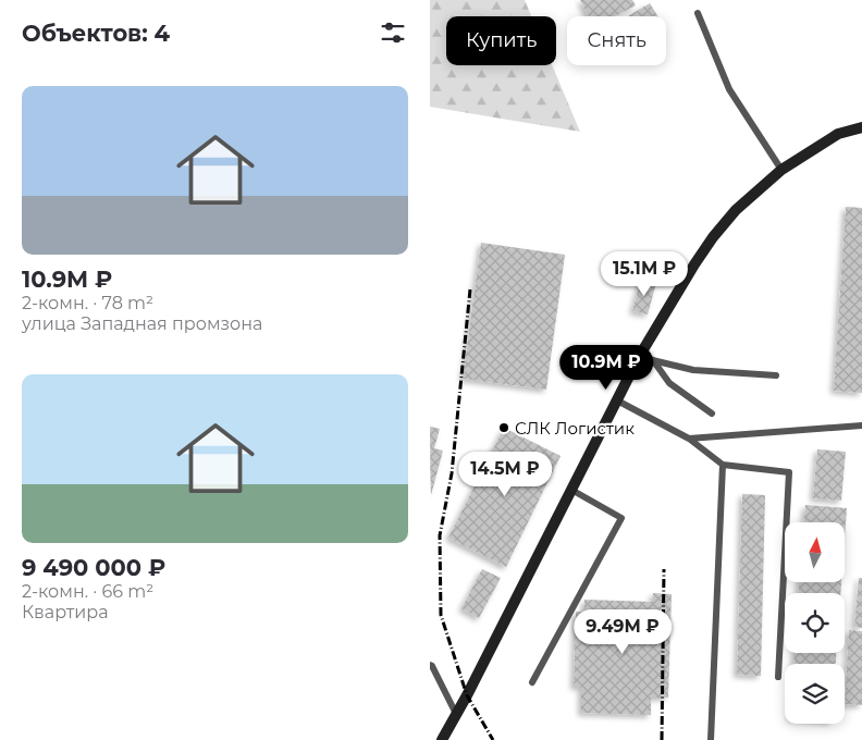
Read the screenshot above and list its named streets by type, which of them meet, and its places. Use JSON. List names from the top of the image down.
{
  "places": ["СЛК Логистик"],
  "north": "top",
  "page": {
    "heading": "Объектов: 4",
    "chip": ["Купить", "Снять"],
    "list": [
      {
        "name": "10.9M ₽",
        "note": "2-комн. · 78 m² · улица Западная промзона"
      },
      {
        "name": "9 490 000 ₽",
        "note": "2-комн. · 66 m² · Квартира"
      }
    ],
    "price": [
      "15.1M ₽",
      "10.9M ₽",
      "14.5M ₽",
      "9.49M ₽"
    ]
  }
}
